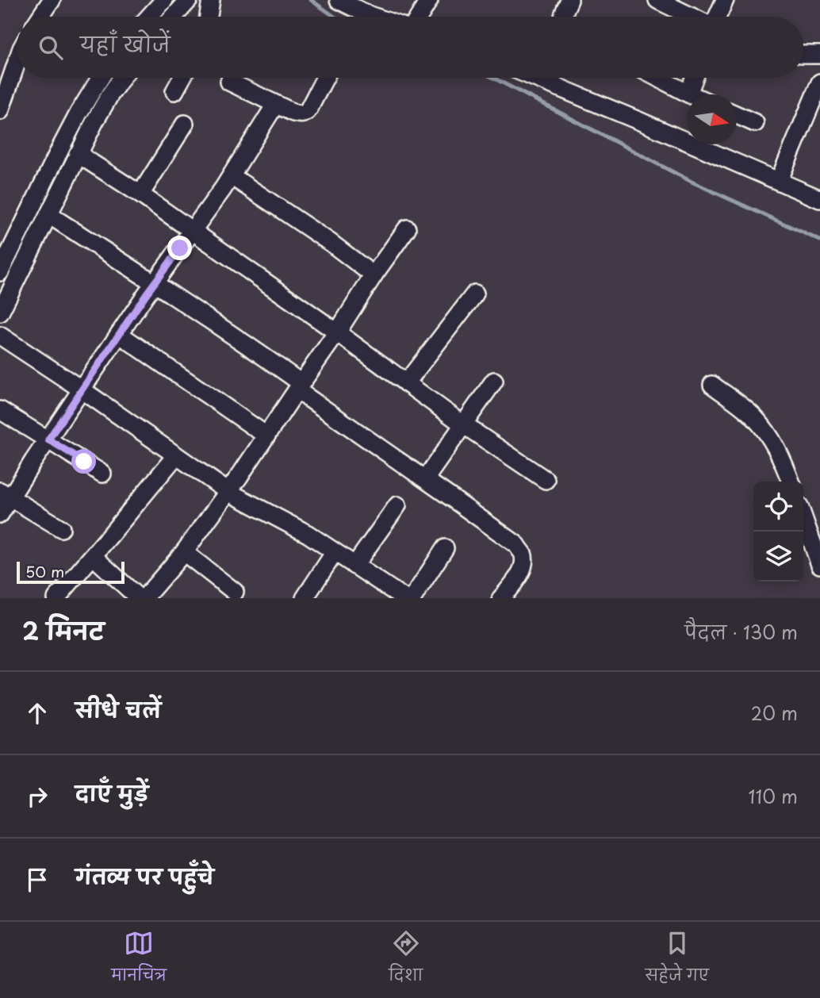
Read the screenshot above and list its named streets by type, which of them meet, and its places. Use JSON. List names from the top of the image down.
{
  "scale_bar": "50 m",
  "north": "right",
  "page": {
    "search": "यहाँ खोजें",
    "scale": "50 m",
    "heading": ["2 मिनट", "पैदल · 130 m"],
    "list": [
      ["सीधे चलें", "20 m"],
      ["दाएँ मुड़ें", "110 m"],
      "गंतव्य पर पहुँचे"
    ],
    "nav": ["मानचित्र", "दिशा", "सहेजे गए"]
  }
}
